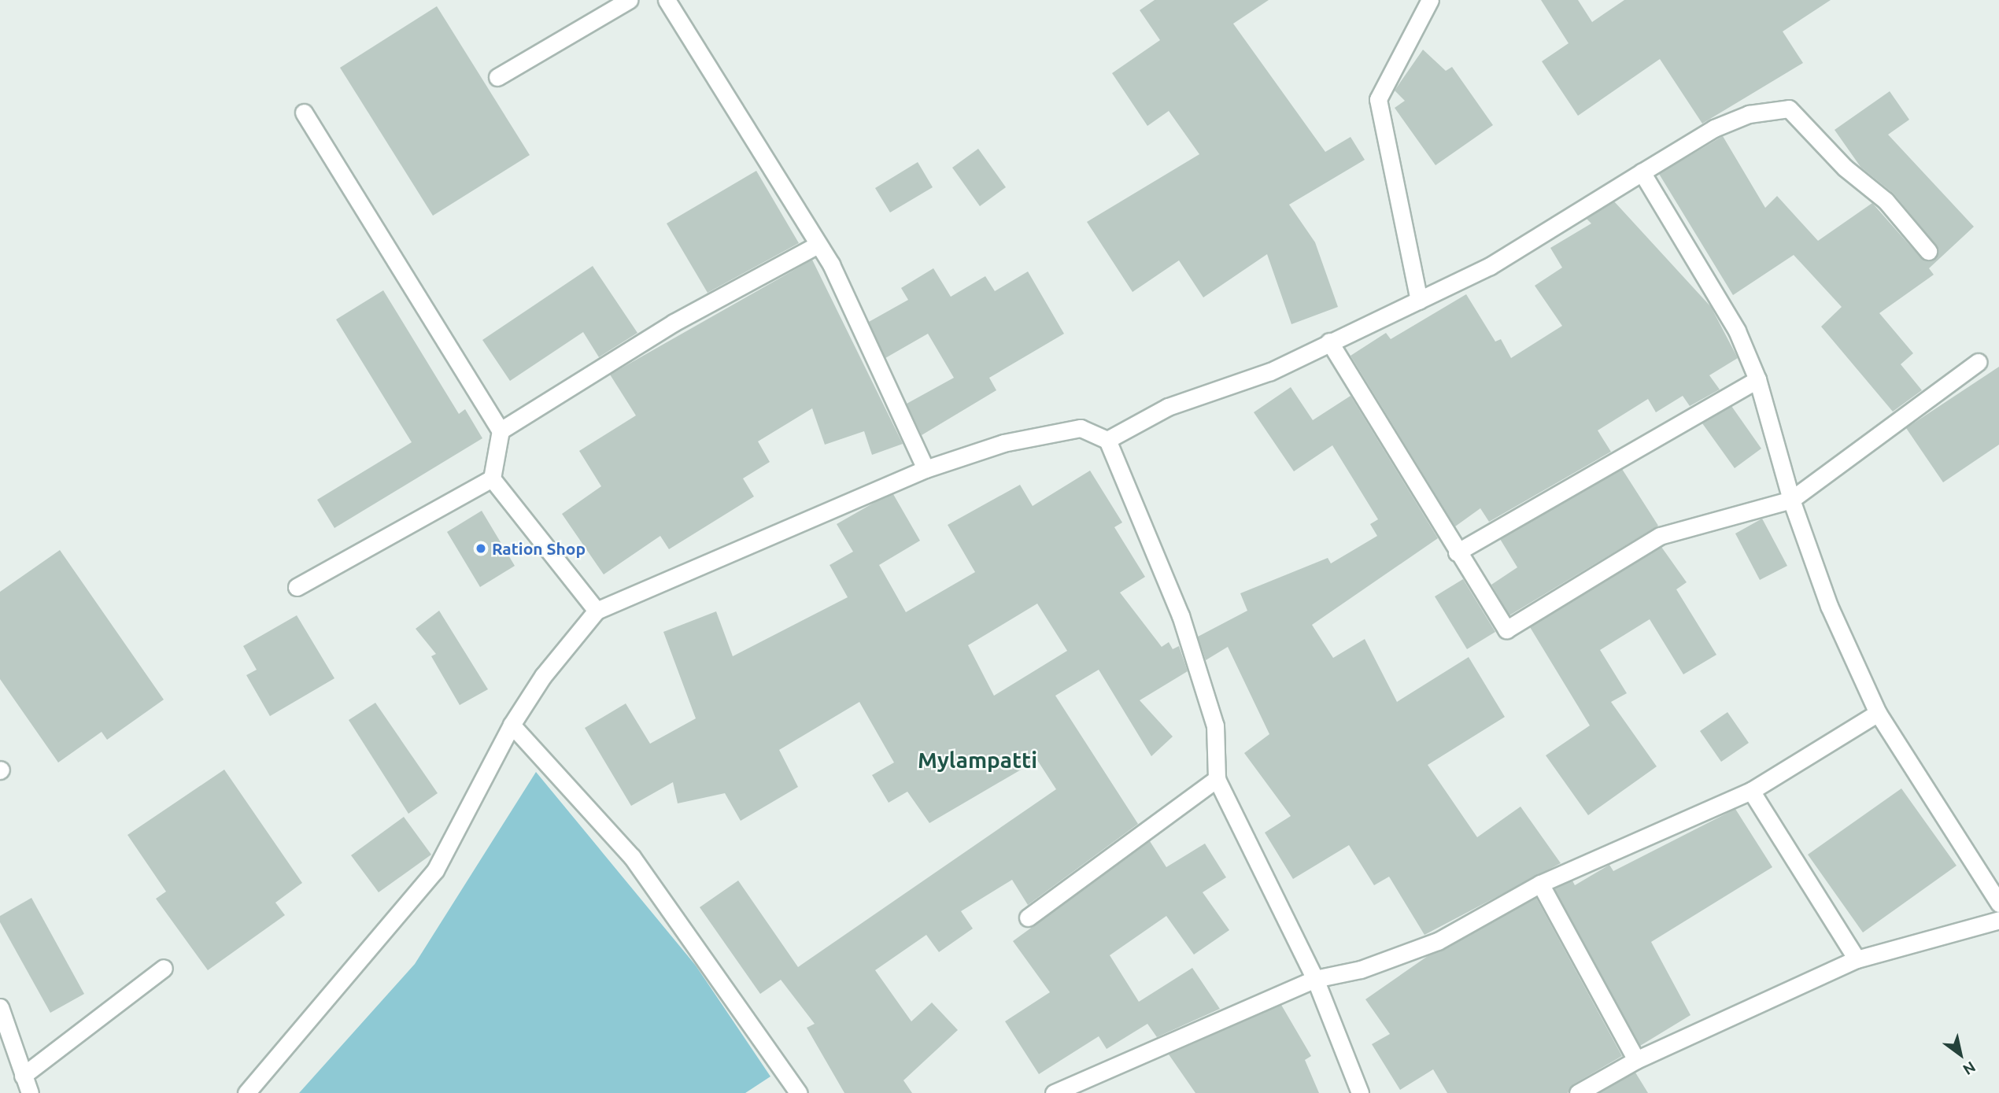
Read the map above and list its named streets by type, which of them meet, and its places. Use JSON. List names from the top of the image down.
{
  "districts": ["Mylampatti"],
  "places": ["Ration Shop"],
  "north": "bottom right"
}
